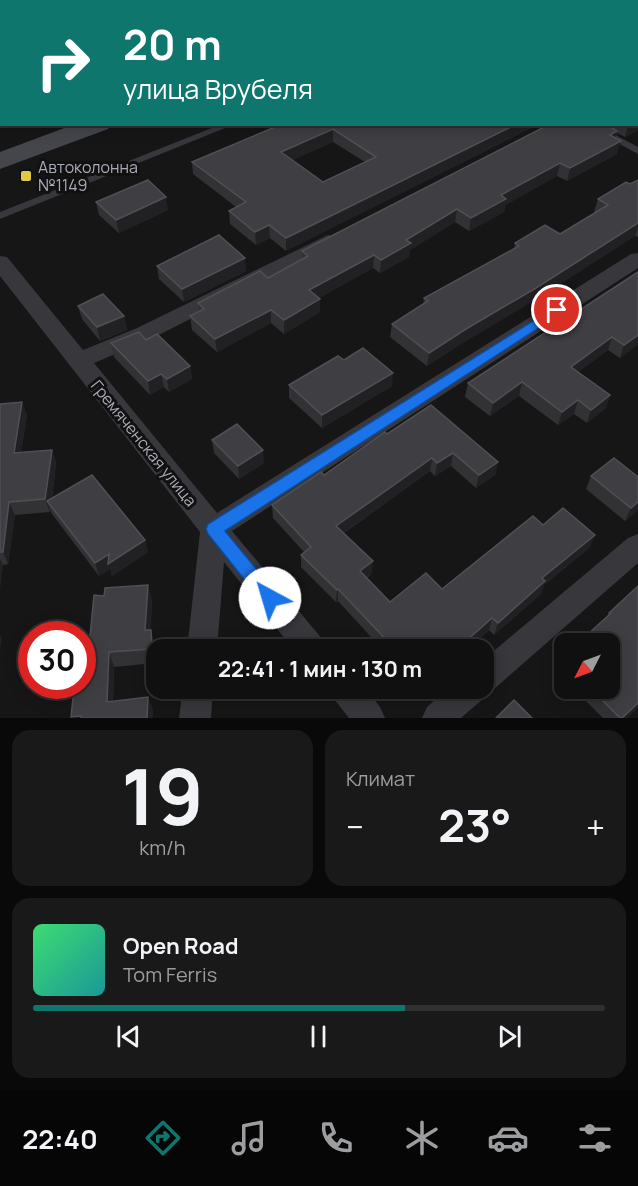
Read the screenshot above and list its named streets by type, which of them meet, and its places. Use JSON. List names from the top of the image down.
{
  "streets": {
    "street": ["Гремяченская улица"]
  },
  "places": {
    "transit": ["Автоколонна №1149"]
  },
  "north": "bottom left",
  "page": {
    "turn": ["20 m", "улица Врубеля"],
    "limit": "30",
    "trip": "22:41 · 1 мин · 130 m",
    "tile": [
      ["19", "km/h"],
      "Климат"
    ],
    "heat": ["−", "23°", "+"],
    "song": ["Open Road", "Tom Ferris"],
    "tabs": "22:40"
  }
}
